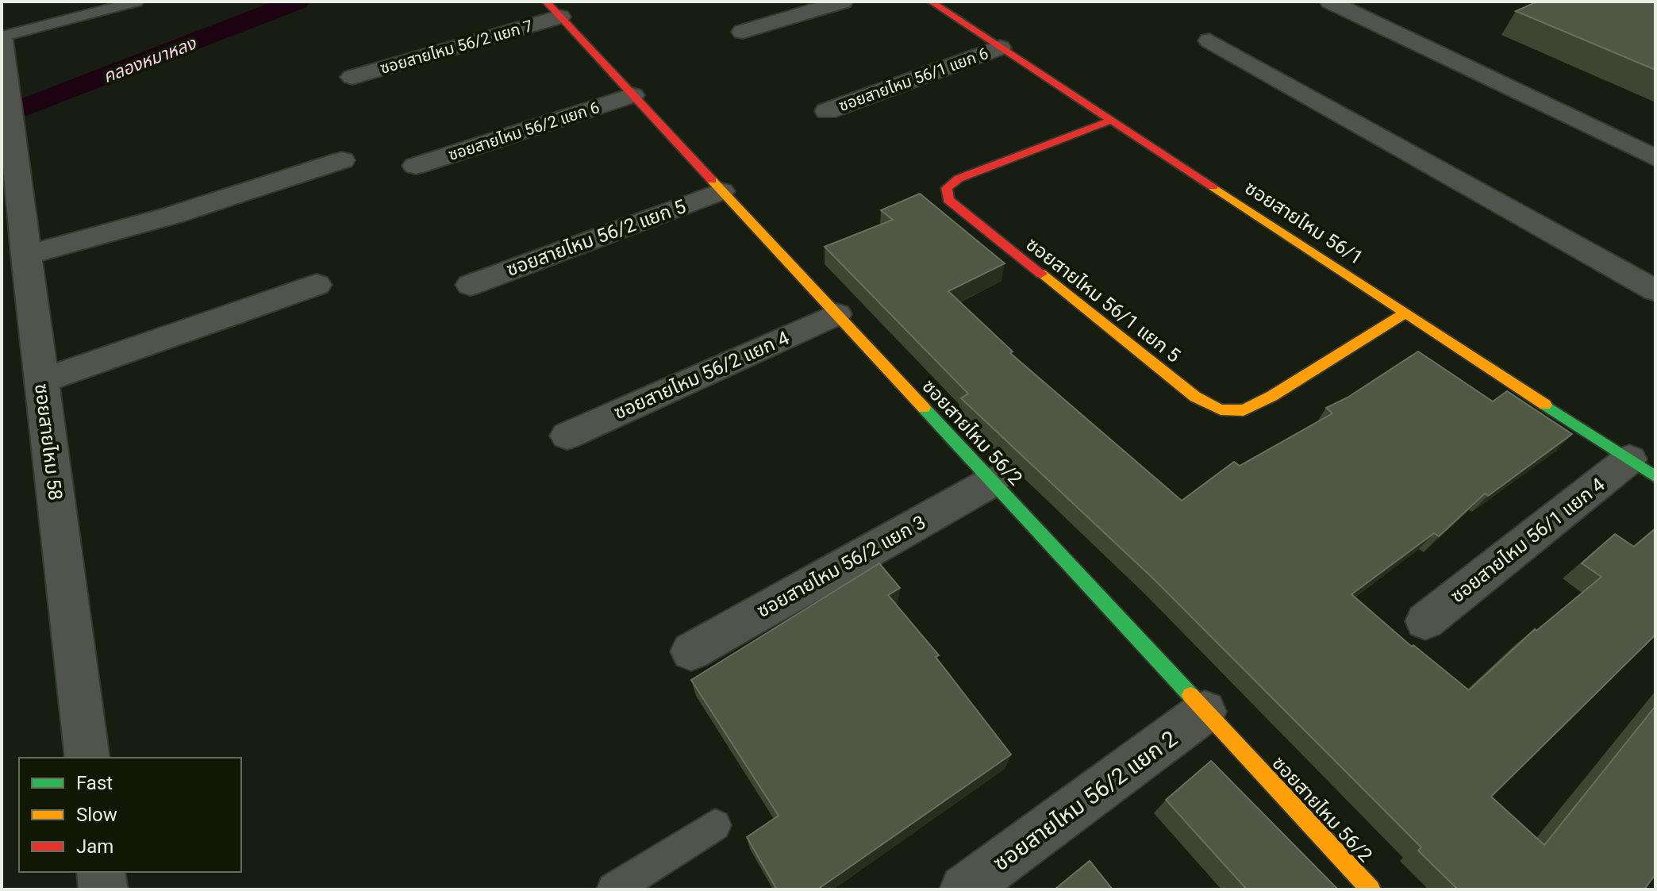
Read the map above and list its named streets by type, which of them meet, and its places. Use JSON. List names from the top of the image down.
{
  "streets": {
    "street": [
      "ซอยสายไหม 56/2 แยก 7",
      "ซอยสายไหม 56/1 แยก 6",
      "ซอยสายไหม 56/2 แยก 6",
      "ซอยสายไหม 56/1",
      "ซอยสายไหม 56/2 แยก 5",
      "ซอยสายไหม 56/1 แยก 5",
      "ซอยสายไหม 56/2 แยก 4",
      "ซอยสายไหม 56/2",
      "ซอยสายไหม 58",
      "ซอยสายไหม 56/1 แยก 4",
      "ซอยสายไหม 56/2 แยก 3",
      "ซอยสายไหม 56/2 แยก 2"
    ]
  },
  "crossings": [
    ["ซอยสายไหม 56/2 แยก 7", "ซอยสายไหม 56/2"],
    ["ซอยสายไหม 56/1 แยก 6", "ซอยสายไหม 56/1"],
    ["ซอยสายไหม 56/2 แยก 6", "ซอยสายไหม 56/2"],
    ["ซอยสายไหม 56/1", "ซอยสายไหม 56/1 แยก 5"],
    ["ซอยสายไหม 56/1", "ซอยสายไหม 56/1 แยก 4"],
    ["ซอยสายไหม 56/2 แยก 5", "ซอยสายไหม 56/2"],
    ["ซอยสายไหม 56/2 แยก 4", "ซอยสายไหม 56/2"],
    ["ซอยสายไหม 56/2", "ซอยสายไหม 56/2 แยก 3"],
    ["ซอยสายไหม 56/2", "ซอยสายไหม 56/2 แยก 2"]
  ],
  "water": ["คลองหมาหลง"],
  "legend": ["Fast", "Slow", "Jam"]
}
